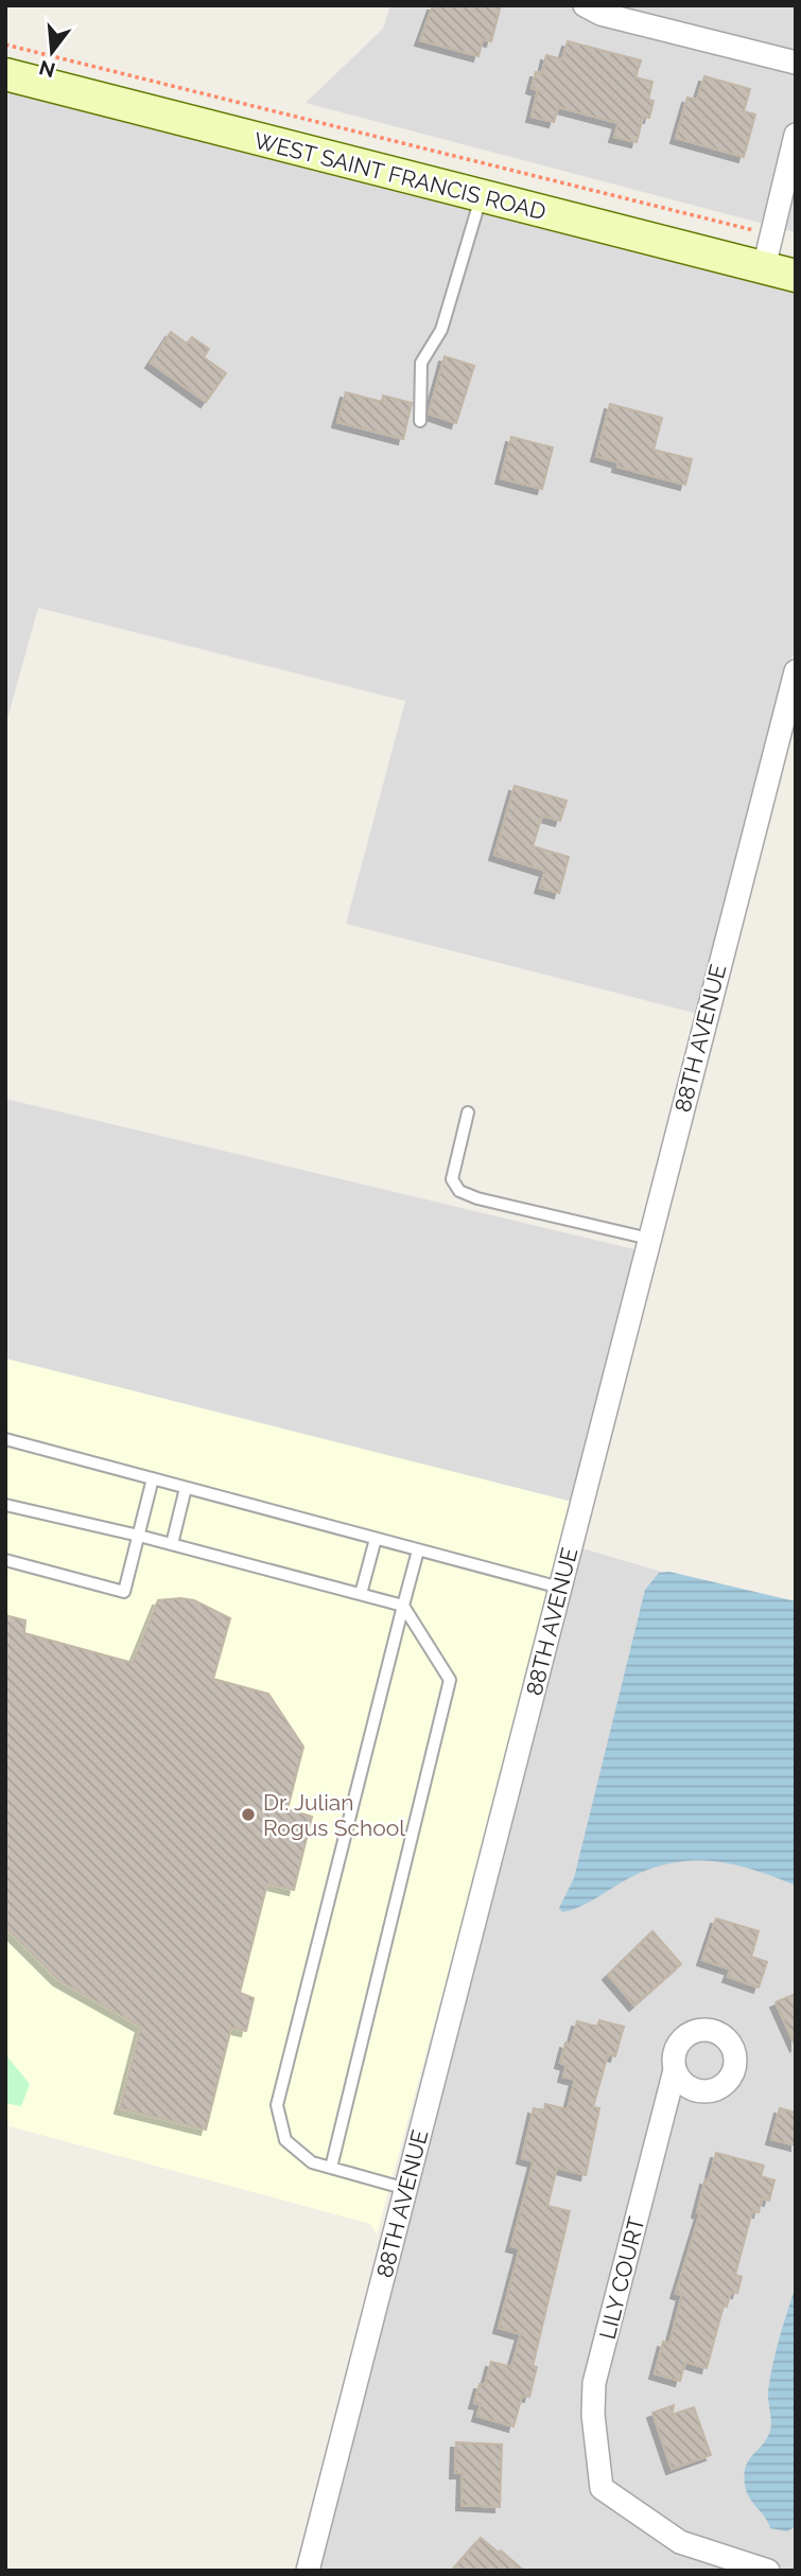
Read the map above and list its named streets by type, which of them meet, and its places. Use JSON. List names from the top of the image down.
{
  "streets": {
    "street": ["WEST SAINT FRANCIS ROAD", "88TH AVENUE", "LILY COURT"]
  },
  "places": ["Dr. Julian Rogus School"],
  "north": "bottom"
}
